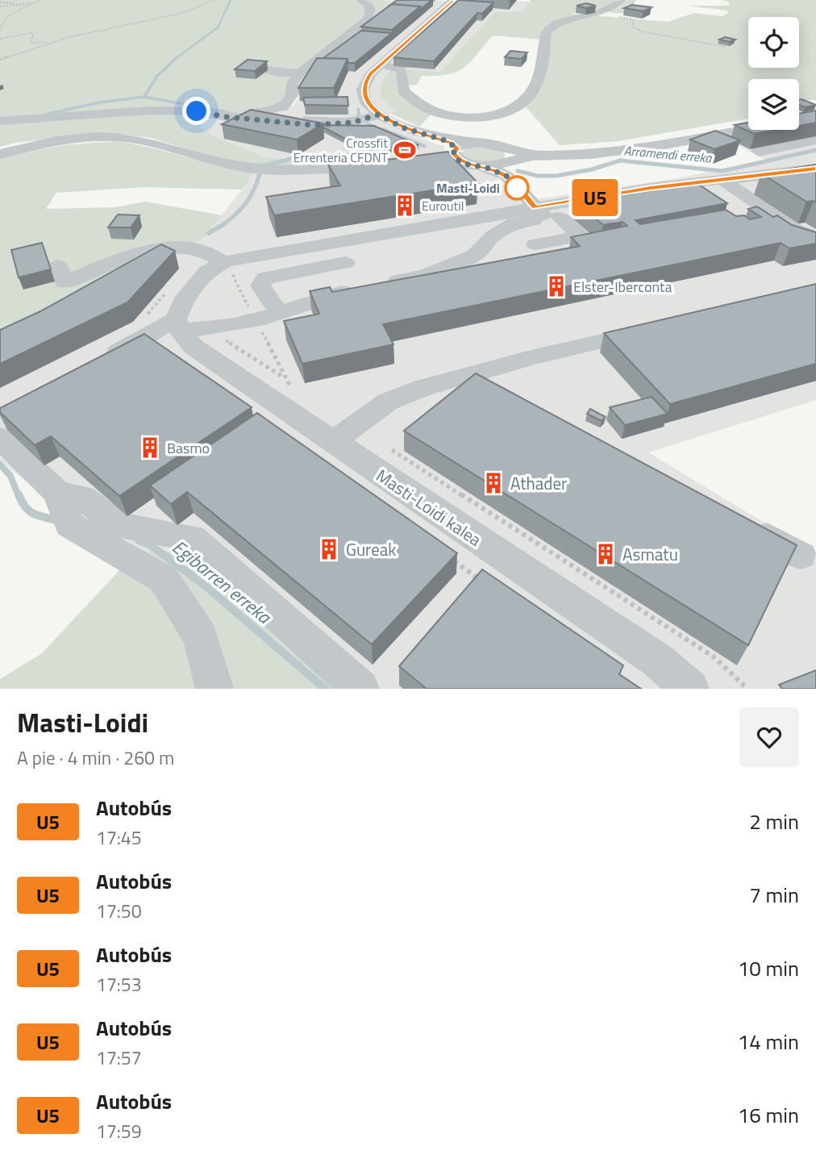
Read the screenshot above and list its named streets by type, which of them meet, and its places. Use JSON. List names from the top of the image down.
{
  "streets": {
    "street": ["Masti-Loidi kalea"]
  },
  "water": ["Arramendi erreka", "Egibarren erreka"],
  "places": {
    "sports": ["Crossfit Errenteria CFDNT"],
    "other": ["Masti-Loidi"],
    "building": [
      "Euroutil",
      "Elster-Iberconta",
      "Basmo",
      "Athader",
      "Gureak",
      "Asmatu"
    ]
  },
  "lines": ["bus line U5"],
  "page": {
    "on_map": "U5",
    "heading": ["Masti-Loidi", "A pie · 4 min · 260 m"],
    "list": [
      {
        "mark": "U5",
        "name": "Autobús",
        "note": "17:45",
        "value": "2 min"
      },
      {
        "mark": "U5",
        "name": "Autobús",
        "note": "17:50",
        "value": "7 min"
      },
      {
        "mark": "U5",
        "name": "Autobús",
        "note": "17:53",
        "value": "10 min"
      },
      {
        "mark": "U5",
        "name": "Autobús",
        "note": "17:57",
        "value": "14 min"
      },
      {
        "mark": "U5",
        "name": "Autobús",
        "note": "17:59",
        "value": "16 min"
      }
    ]
  }
}
